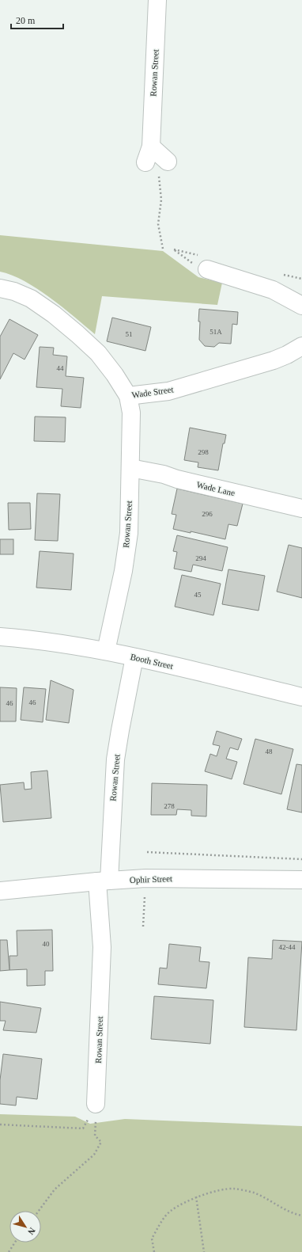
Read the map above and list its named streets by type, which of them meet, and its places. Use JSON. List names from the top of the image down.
{
  "streets": {
    "street": [
      "Rowan Street",
      "Wade Street",
      "Wade Lane",
      "Booth Street",
      "Ophir Street"
    ]
  },
  "crossings": [
    ["Rowan Street", "Wade Street"],
    ["Rowan Street", "Wade Lane"],
    ["Rowan Street", "Booth Street"],
    ["Rowan Street", "Ophir Street"]
  ],
  "house_numbers": [
    "51A",
    "51",
    "44",
    "298",
    "296",
    "294",
    "45",
    "46",
    "46",
    "48",
    "278",
    "40",
    "42-44"
  ],
  "scale_bar": "20 m",
  "north": "bottom right"
}
